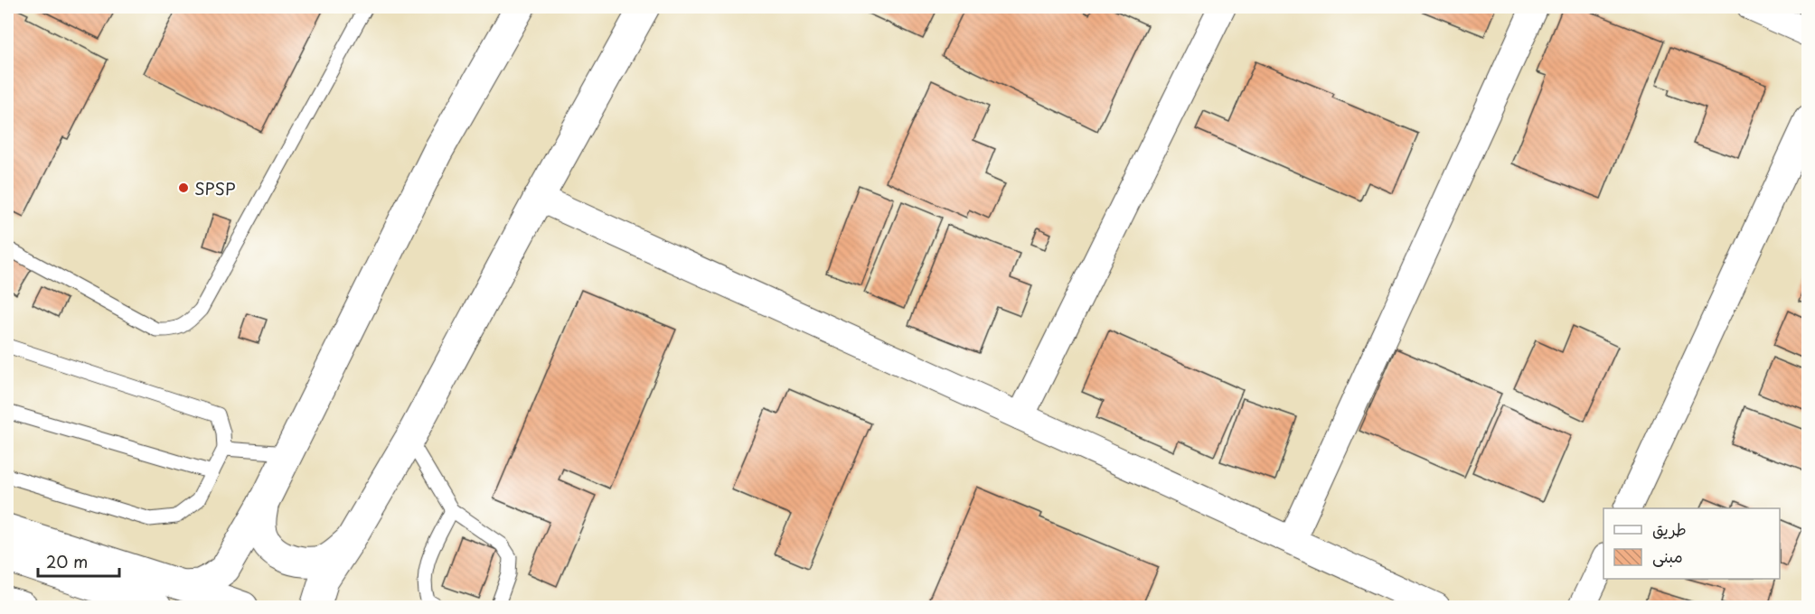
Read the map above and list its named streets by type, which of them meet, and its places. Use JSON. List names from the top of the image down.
{
  "places": ["SPSP"],
  "legend": ["طريق", "مبنى"],
  "scale_bar": "20 m"
}
